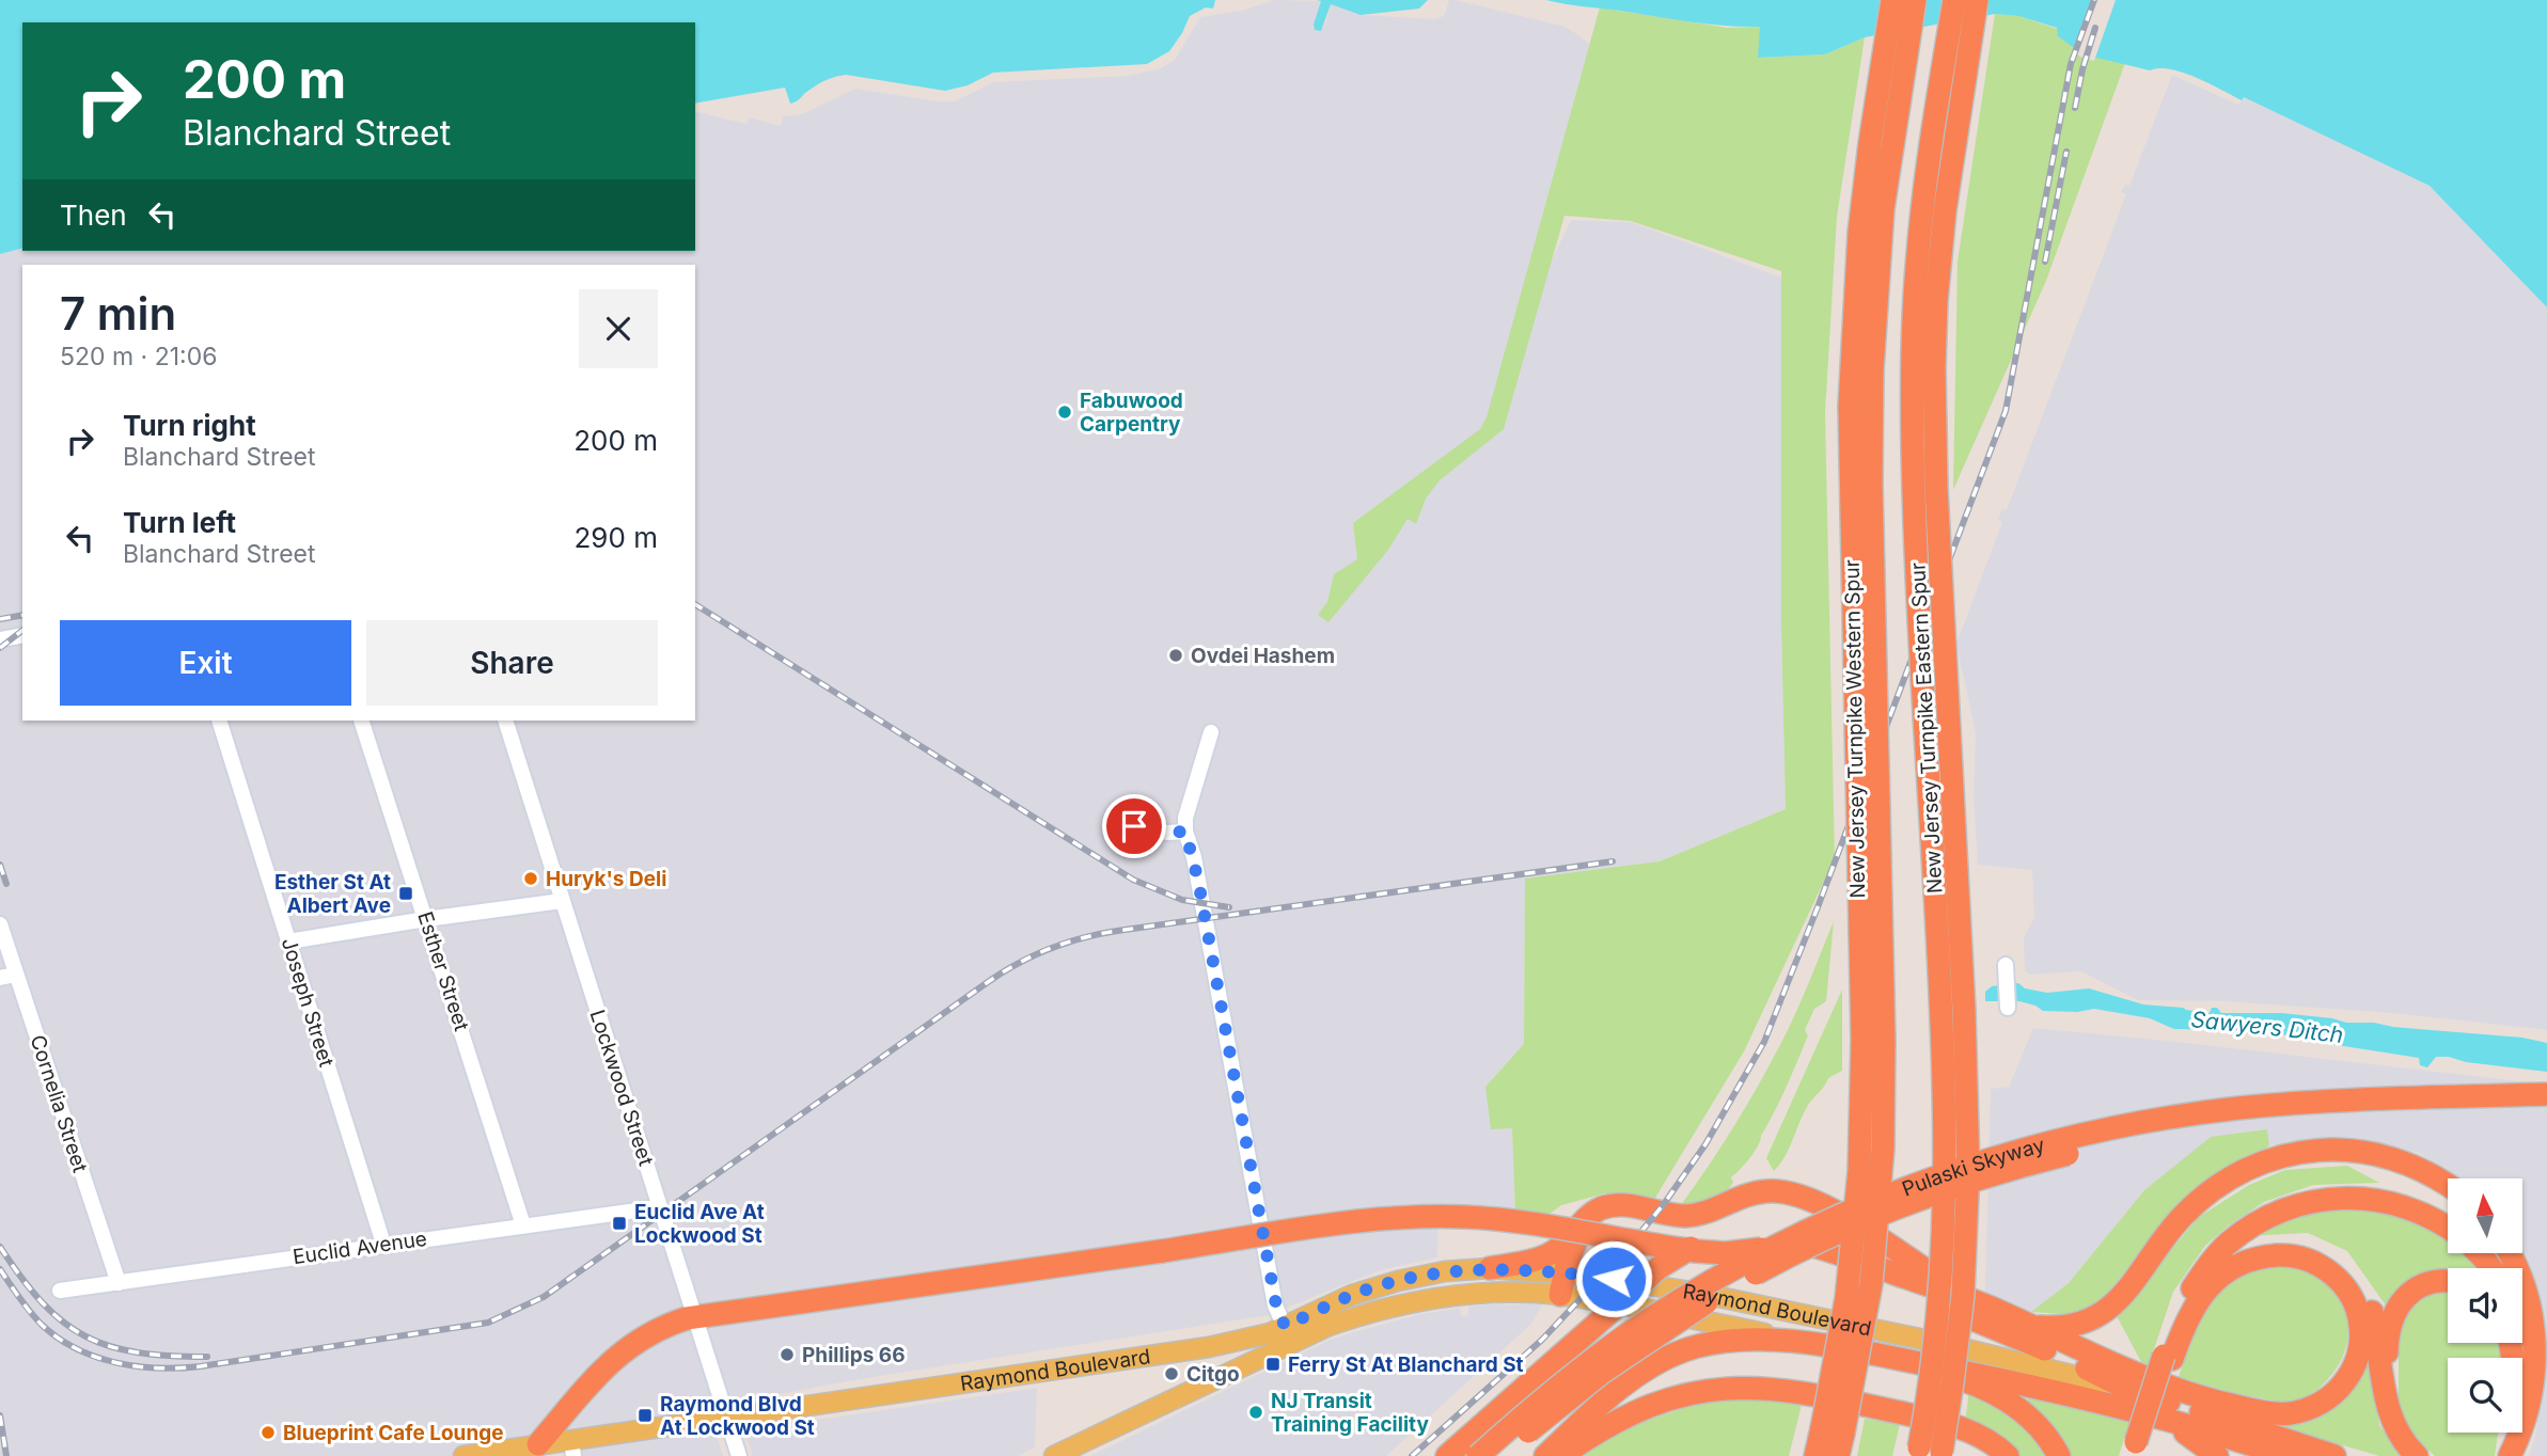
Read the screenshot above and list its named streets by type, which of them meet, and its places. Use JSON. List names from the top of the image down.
{
  "streets": {
    "highway": [
      "New Jersey Turnpike Eastern Spur",
      "New Jersey Turnpike Western Spur",
      "Pulaski Skyway",
      "Raymond Boulevard"
    ],
    "street": [
      "Esther Street",
      "Joseph Street",
      "Lockwood Street",
      "Cornelia Street",
      "Euclid Avenue"
    ]
  },
  "crossings": [
    ["Esther Street", "Euclid Avenue"],
    ["Joseph Street", "Euclid Avenue"],
    ["Lockwood Street", "Euclid Avenue"],
    ["Lockwood Street", "Raymond Boulevard"],
    ["Cornelia Street", "Euclid Avenue"]
  ],
  "water": ["Sawyers Ditch"],
  "places": {
    "other": [
      "Fabuwood Carpentry",
      "Ovdei Hashem",
      "Huryk's Deli",
      "Phillips 66",
      "Citgo",
      "NJ Transit Training Facility",
      "Blueprint Cafe Lounge"
    ],
    "transit": [
      "Esther St At Albert Ave",
      "Euclid Ave At Lockwood St",
      "Ferry St At Blanchard St",
      "Raymond Blvd At Lockwood St"
    ]
  },
  "north": "top",
  "page": {
    "turn": ["200 m", "Blanchard Street"],
    "then": "Then",
    "heading": ["7 min", "520 m · 21:06"],
    "list": [
      {
        "name": "Turn right",
        "note": "Blanchard Street",
        "value": "200 m"
      },
      {
        "name": "Turn left",
        "note": "Blanchard Street",
        "value": "290 m"
      }
    ],
    "buttons": ["Exit", "Share"]
  }
}
